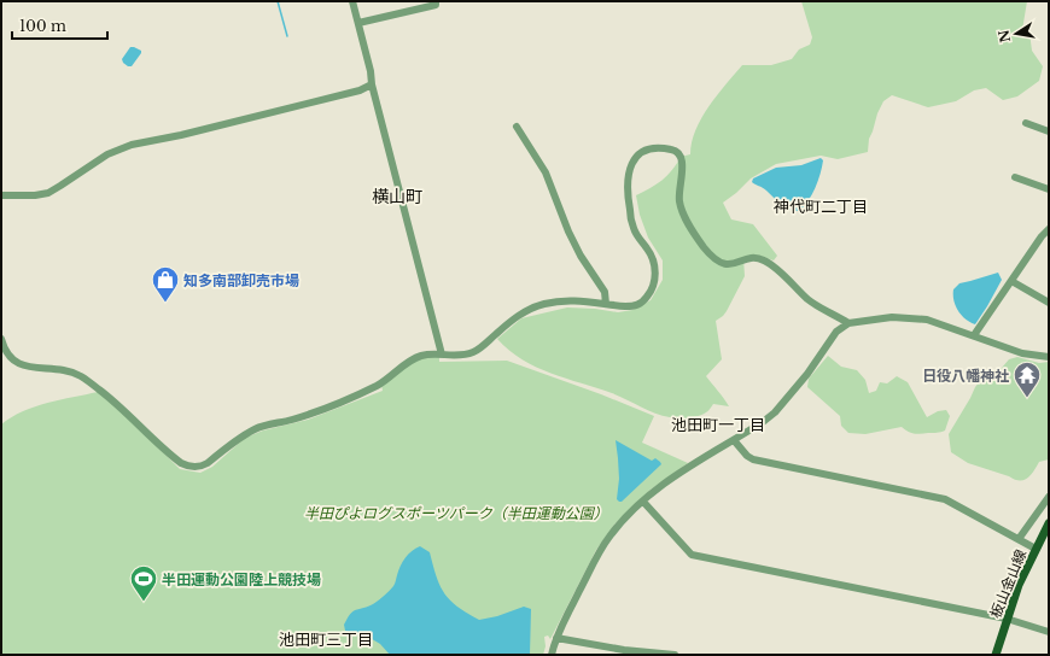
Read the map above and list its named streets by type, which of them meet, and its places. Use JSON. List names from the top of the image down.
{
  "streets": {
    "main road": ["板山金山線"]
  },
  "districts": [
    "横山町",
    "神代町二丁目",
    "池田町一丁目",
    "池田町三丁目"
  ],
  "parks": ["半田ぴよログスポーツパーク（半田運動公園）"],
  "places": {
    "shop": ["知多南部卸売市場"],
    "temple": ["日役八幡神社"],
    "sports": ["半田運動公園陸上競技場"]
  },
  "scale_bar": "100 m",
  "north": "left"
}
